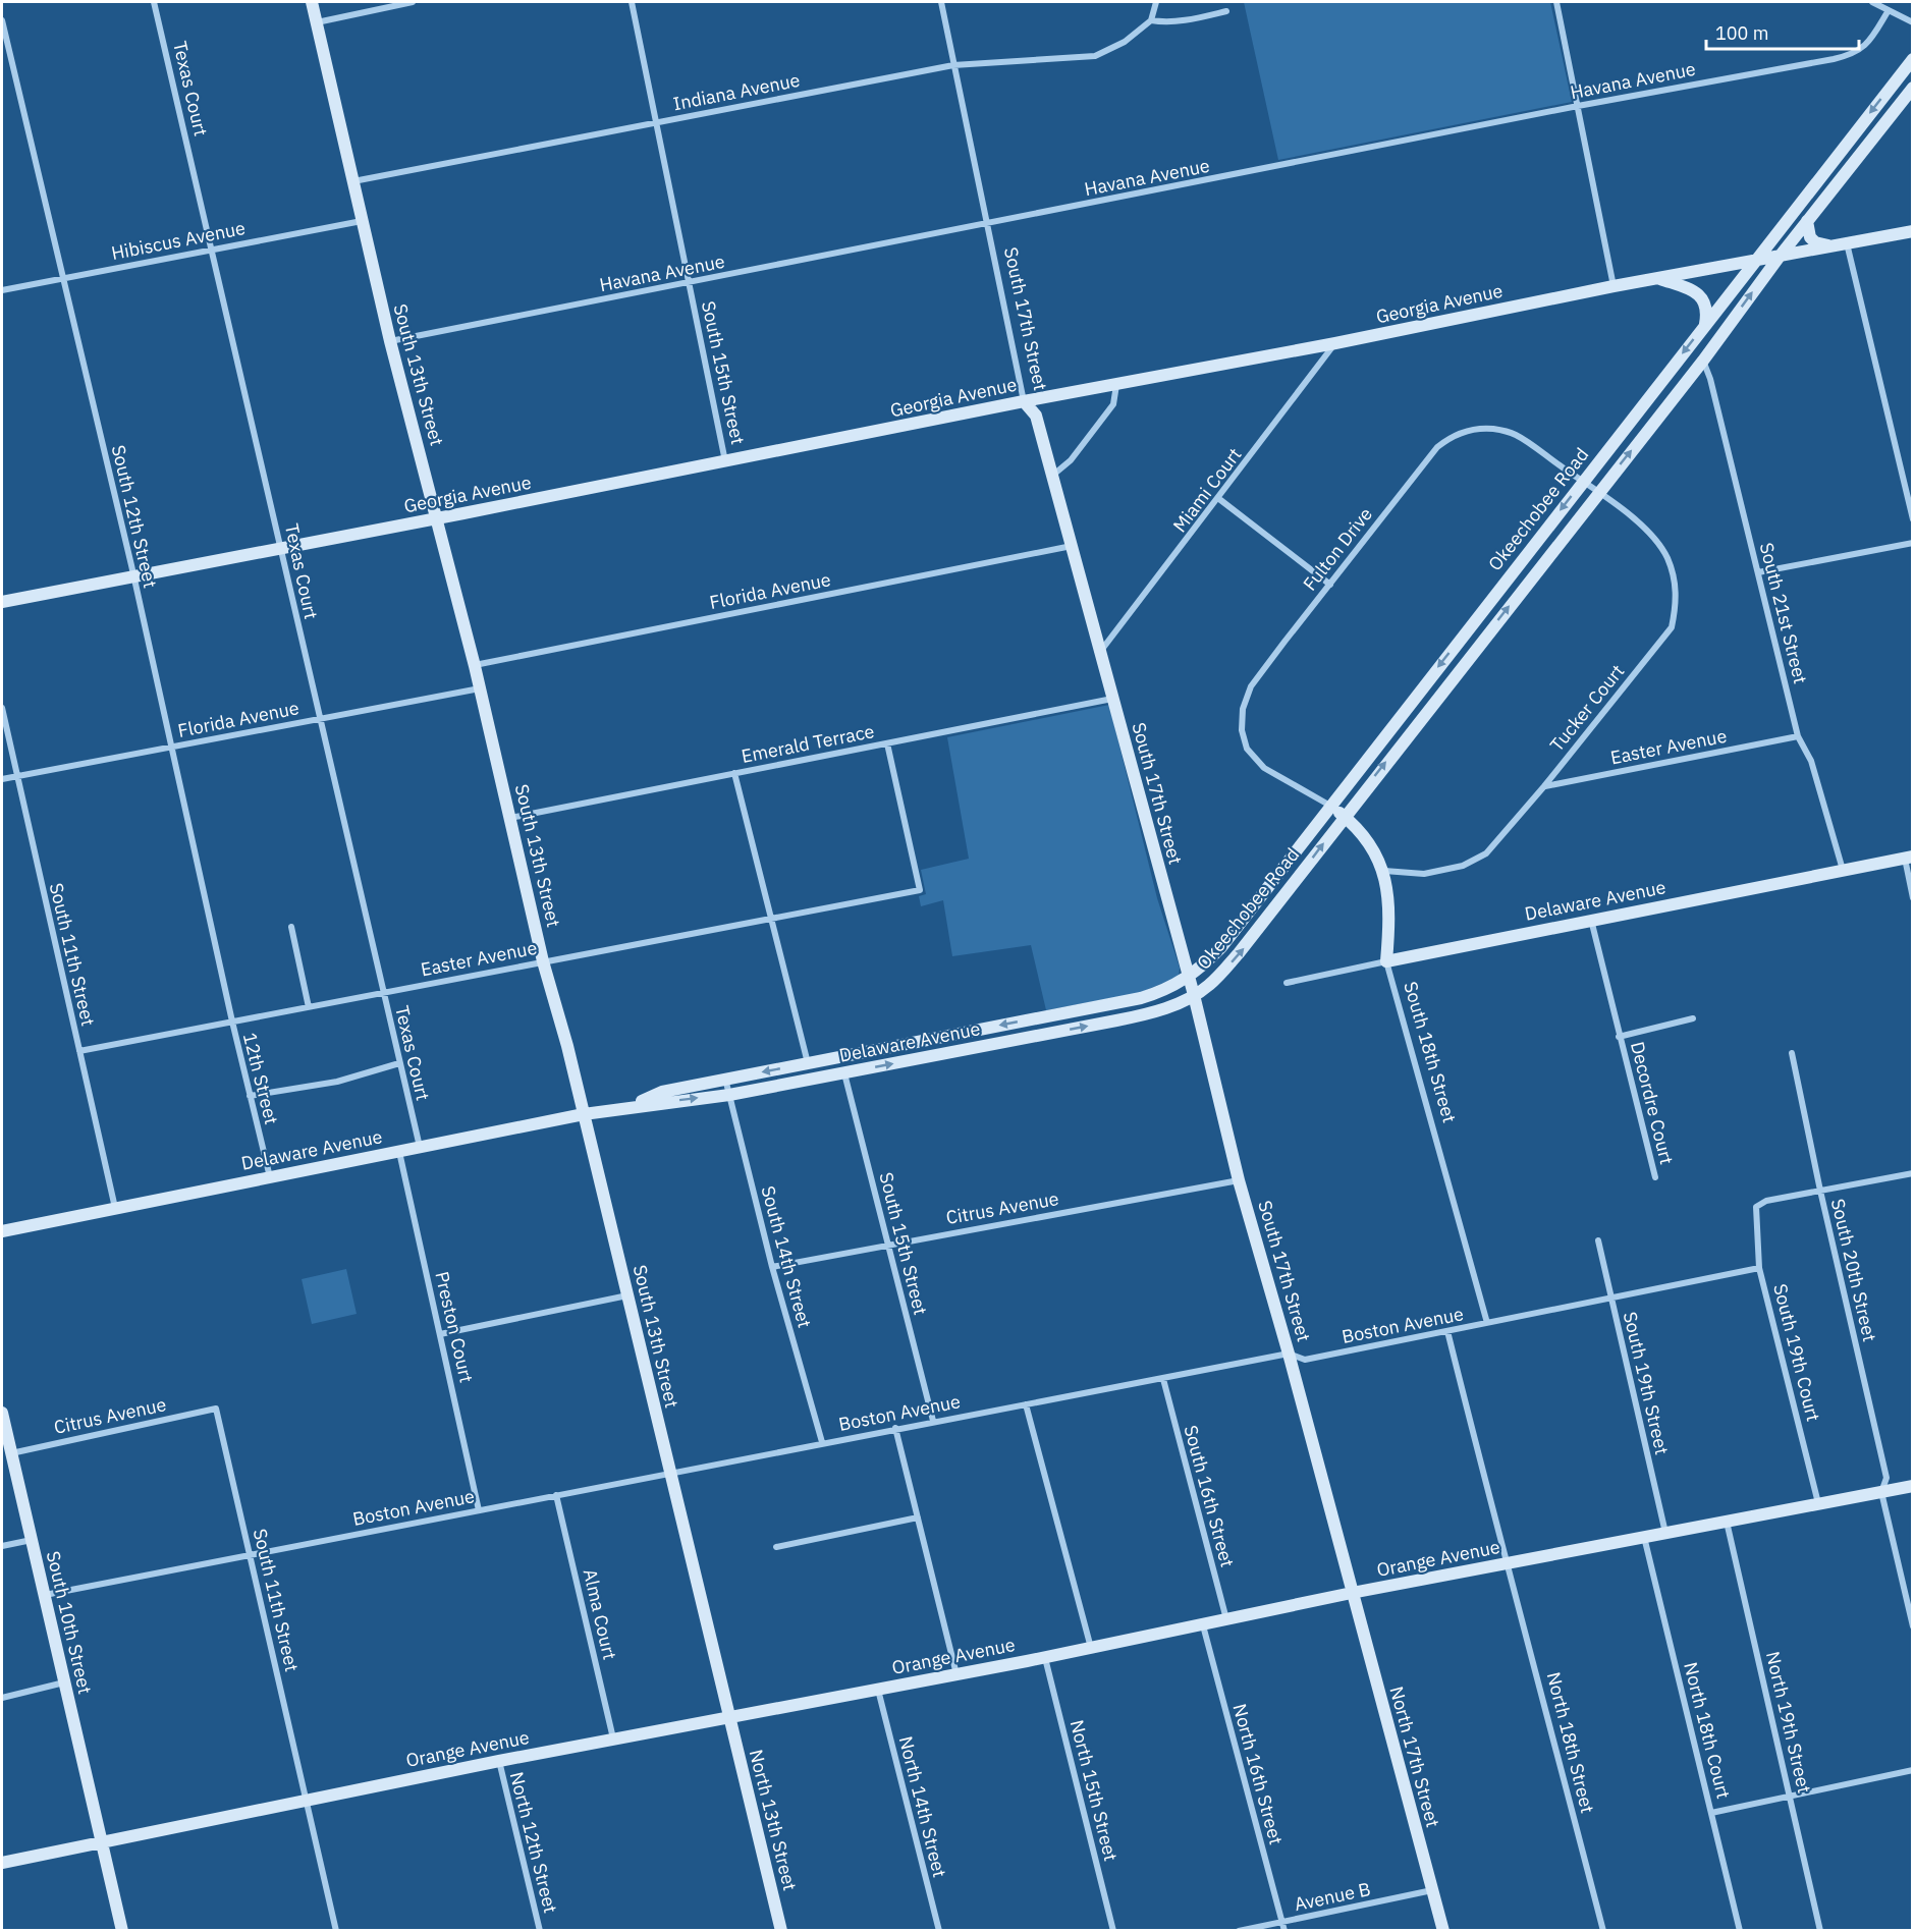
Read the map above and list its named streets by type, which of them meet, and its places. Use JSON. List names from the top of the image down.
{
  "streets": {
    "street": [
      "Havana Avenue",
      "Texas Court",
      "Indiana Avenue",
      "Hibiscus Avenue",
      "Georgia Avenue",
      "South 17th Street",
      "South 15th Street",
      "South 13th Street",
      "Miami Court",
      "Okeechobee Road",
      "South 12th Street",
      "Fulton Drive",
      "Florida Avenue",
      "South 21st Street",
      "Tucker Court",
      "Emerald Terrace",
      "Easter Avenue",
      "Delaware Avenue",
      "South 11th Street",
      "South 18th Street",
      "12th Street",
      "Decordre Court",
      "Citrus Avenue",
      "South 14th Street",
      "South 20th Street",
      "Boston Avenue",
      "Preston Court",
      "South 19th Court",
      "South 19th Street",
      "South 16th Street",
      "Orange Avenue",
      "Alma Court",
      "South 10th Street",
      "North 19th Street",
      "North 18th Court",
      "North 18th Street",
      "North 17th Street",
      "North 16th Street",
      "North 15th Street",
      "North 14th Street",
      "North 13th Street",
      "North 12th Street",
      "Avenue B"
    ]
  },
  "crossings": [
    ["Havana Avenue", "South 17th Street"],
    ["Havana Avenue", "South 15th Street"],
    ["Havana Avenue", "South 13th Street"],
    ["Texas Court", "Hibiscus Avenue"],
    ["Texas Court", "Georgia Avenue"],
    ["Texas Court", "Florida Avenue"],
    ["Texas Court", "Easter Avenue"],
    ["Texas Court", "Delaware Avenue"],
    ["Indiana Avenue", "South 17th Street"],
    ["Indiana Avenue", "South 15th Street"],
    ["Indiana Avenue", "South 13th Street"],
    ["Hibiscus Avenue", "South 13th Street"],
    ["Hibiscus Avenue", "South 12th Street"],
    ["Georgia Avenue", "South 17th Street"],
    ["Georgia Avenue", "South 15th Street"],
    ["Georgia Avenue", "South 13th Street"],
    ["Georgia Avenue", "Miami Court"],
    ["Georgia Avenue", "Okeechobee Road"],
    ["Georgia Avenue", "South 12th Street"],
    ["South 17th Street", "Miami Court"],
    ["South 17th Street", "Okeechobee Road"],
    ["South 17th Street", "Florida Avenue"],
    ["South 17th Street", "Emerald Terrace"],
    ["South 17th Street", "Delaware Avenue"],
    ["South 17th Street", "Citrus Avenue"],
    ["South 17th Street", "Boston Avenue"],
    ["South 17th Street", "Orange Avenue"],
    ["South 17th Street", "North 17th Street"],
    ["South 15th Street", "Delaware Avenue"],
    ["South 15th Street", "Citrus Avenue"],
    ["South 15th Street", "Boston Avenue"],
    ["South 13th Street", "Florida Avenue"],
    ["South 13th Street", "Emerald Terrace"],
    ["South 13th Street", "Easter Avenue"],
    ["South 13th Street", "Delaware Avenue"],
    ["South 13th Street", "Boston Avenue"],
    ["South 13th Street", "Orange Avenue"],
    ["South 13th Street", "North 13th Street"],
    ["Okeechobee Road", "Fulton Drive"],
    ["Okeechobee Road", "South 21st Street"],
    ["Okeechobee Road", "Tucker Court"],
    ["Okeechobee Road", "Delaware Avenue"],
    ["Okeechobee Road", "South 18th Street"],
    ["South 12th Street", "Florida Avenue"],
    ["South 12th Street", "Easter Avenue"],
    ["South 12th Street", "12th Street"],
    ["Fulton Drive", "Tucker Court"],
    ["Fulton Drive", "South 18th Street"],
    ["Florida Avenue", "South 11th Street"],
    ["South 21st Street", "Easter Avenue"],
    ["South 21st Street", "Delaware Avenue"],
    ["Tucker Court", "Easter Avenue"],
    ["Tucker Court", "South 18th Street"],
    ["Emerald Terrace", "Easter Avenue"],
    ["Easter Avenue", "South 11th Street"],
    ["Easter Avenue", "12th Street"],
    ["Delaware Avenue", "South 11th Street"],
    ["Delaware Avenue", "South 18th Street"],
    ["Delaware Avenue", "12th Street"],
    ["Delaware Avenue", "Decordre Court"],
    ["Delaware Avenue", "South 14th Street"],
    ["Delaware Avenue", "Preston Court"],
    ["South 11th Street", "Citrus Avenue"],
    ["South 11th Street", "Boston Avenue"],
    ["South 11th Street", "Orange Avenue"],
    ["South 18th Street", "Boston Avenue"],
    ["Citrus Avenue", "South 14th Street"],
    ["Citrus Avenue", "South 10th Street"],
    ["South 14th Street", "Boston Avenue"],
    ["South 20th Street", "South 19th Court"],
    ["South 20th Street", "Orange Avenue"],
    ["Boston Avenue", "Preston Court"],
    ["Boston Avenue", "South 19th Court"],
    ["Boston Avenue", "South 19th Street"],
    ["Boston Avenue", "South 16th Street"],
    ["Boston Avenue", "Alma Court"],
    ["Boston Avenue", "South 10th Street"],
    ["South 19th Court", "Orange Avenue"],
    ["South 19th Street", "Orange Avenue"],
    ["South 16th Street", "Orange Avenue"],
    ["Orange Avenue", "Alma Court"],
    ["Orange Avenue", "South 10th Street"],
    ["Orange Avenue", "North 19th Street"],
    ["Orange Avenue", "North 18th Court"],
    ["Orange Avenue", "North 18th Street"],
    ["Orange Avenue", "North 17th Street"],
    ["Orange Avenue", "North 16th Street"],
    ["Orange Avenue", "North 15th Street"],
    ["Orange Avenue", "North 14th Street"],
    ["Orange Avenue", "North 13th Street"],
    ["Orange Avenue", "North 12th Street"],
    ["North 17th Street", "Avenue B"],
    ["North 16th Street", "Avenue B"]
  ],
  "scale_bar": "100 m"
}
